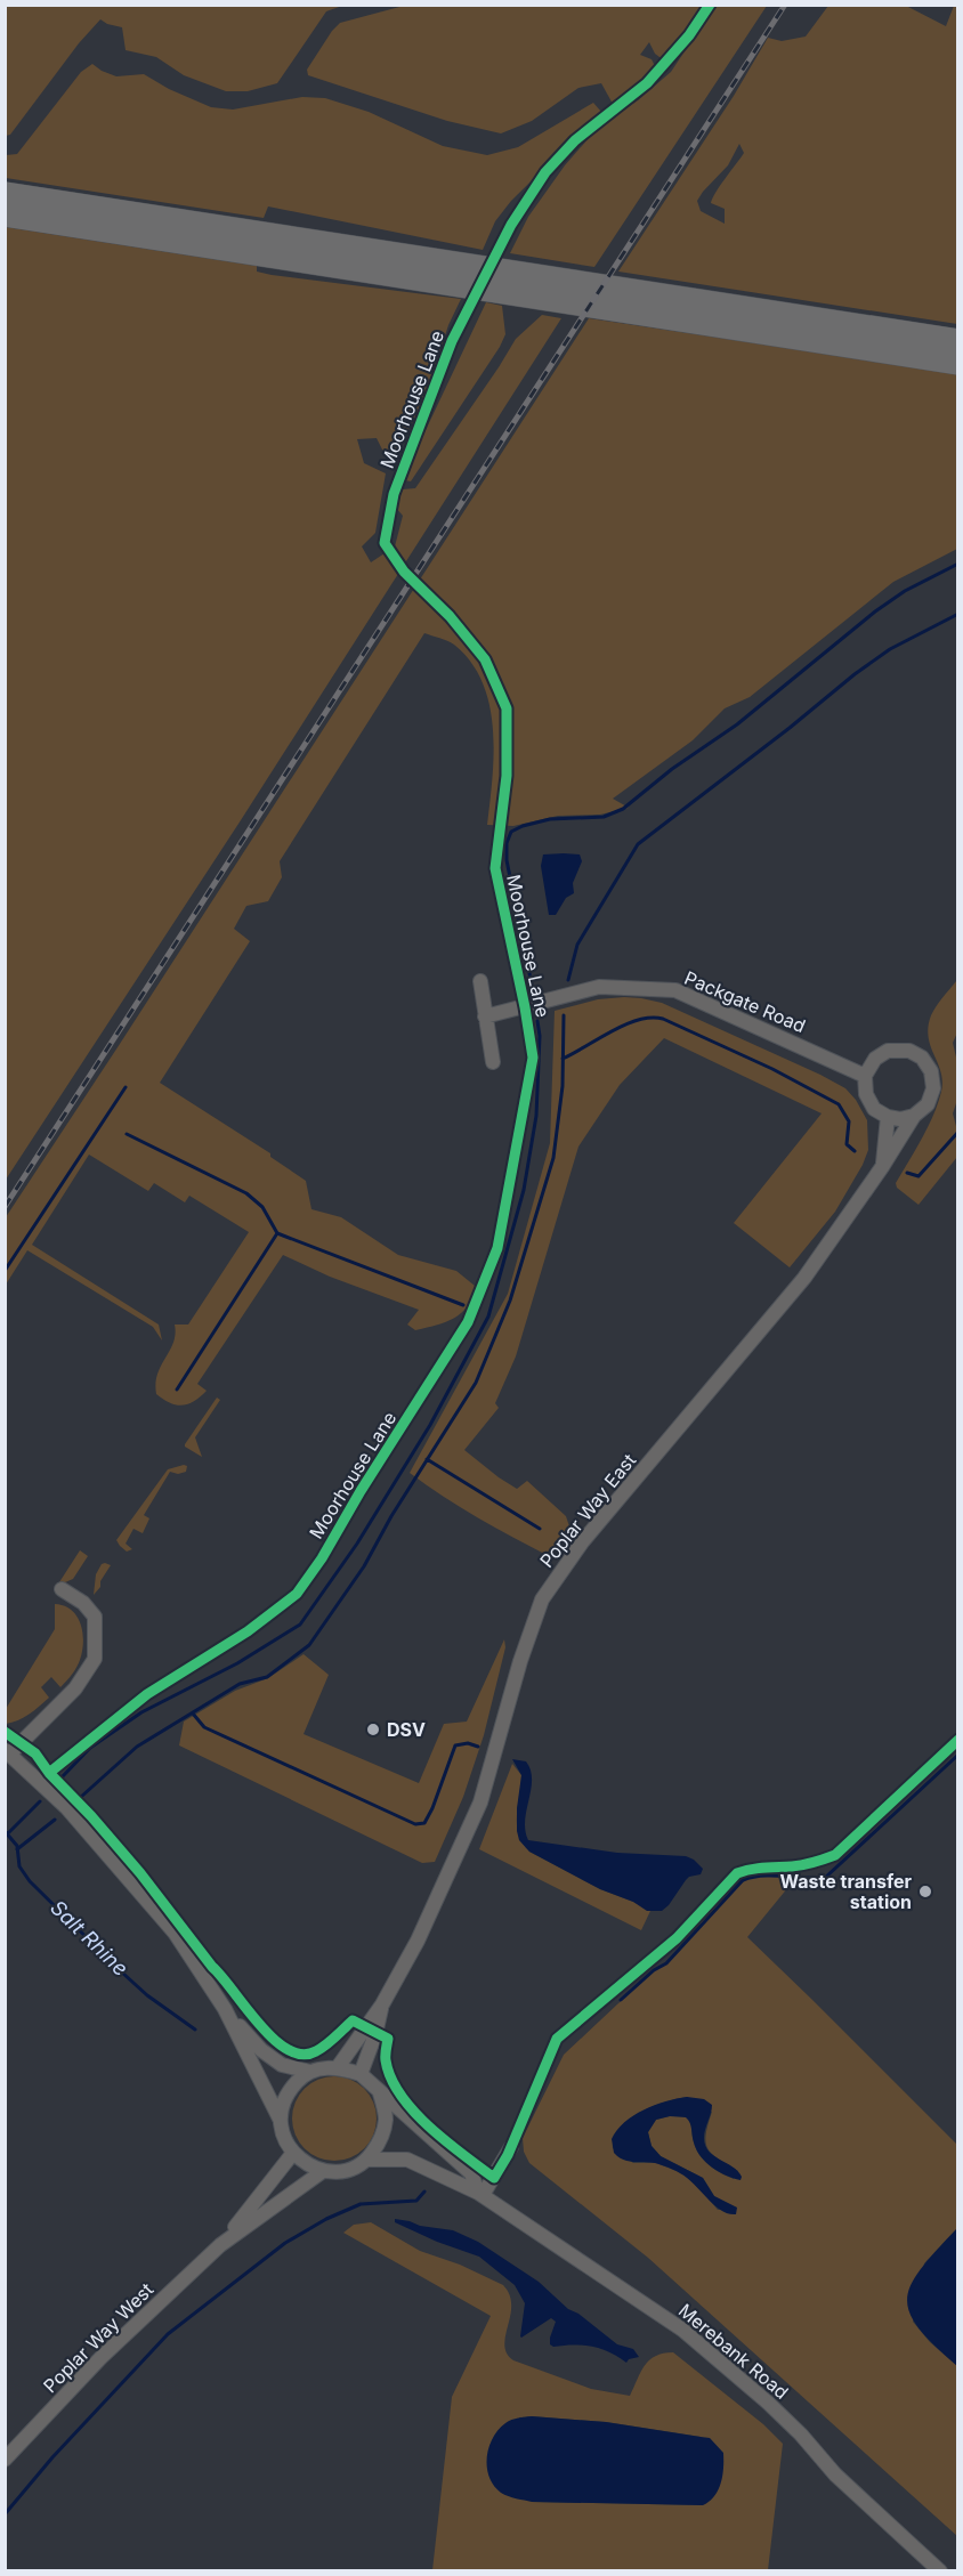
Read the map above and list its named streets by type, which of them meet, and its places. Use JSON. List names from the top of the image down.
{
  "streets": {
    "street": [
      "Packgate Road",
      "Poplar Way East",
      "Poplar Way West",
      "Merebank Road"
    ],
    "cycle path": ["Moorhouse Lane"]
  },
  "crossings": [
    ["Packgate Road", "Poplar Way East"],
    ["Poplar Way East", "Poplar Way West"],
    ["Poplar Way East", "Merebank Road"],
    ["Poplar Way West", "Merebank Road"]
  ],
  "water": ["Salt Rhine"],
  "places": ["DSV", "Waste transfer station"]
}
